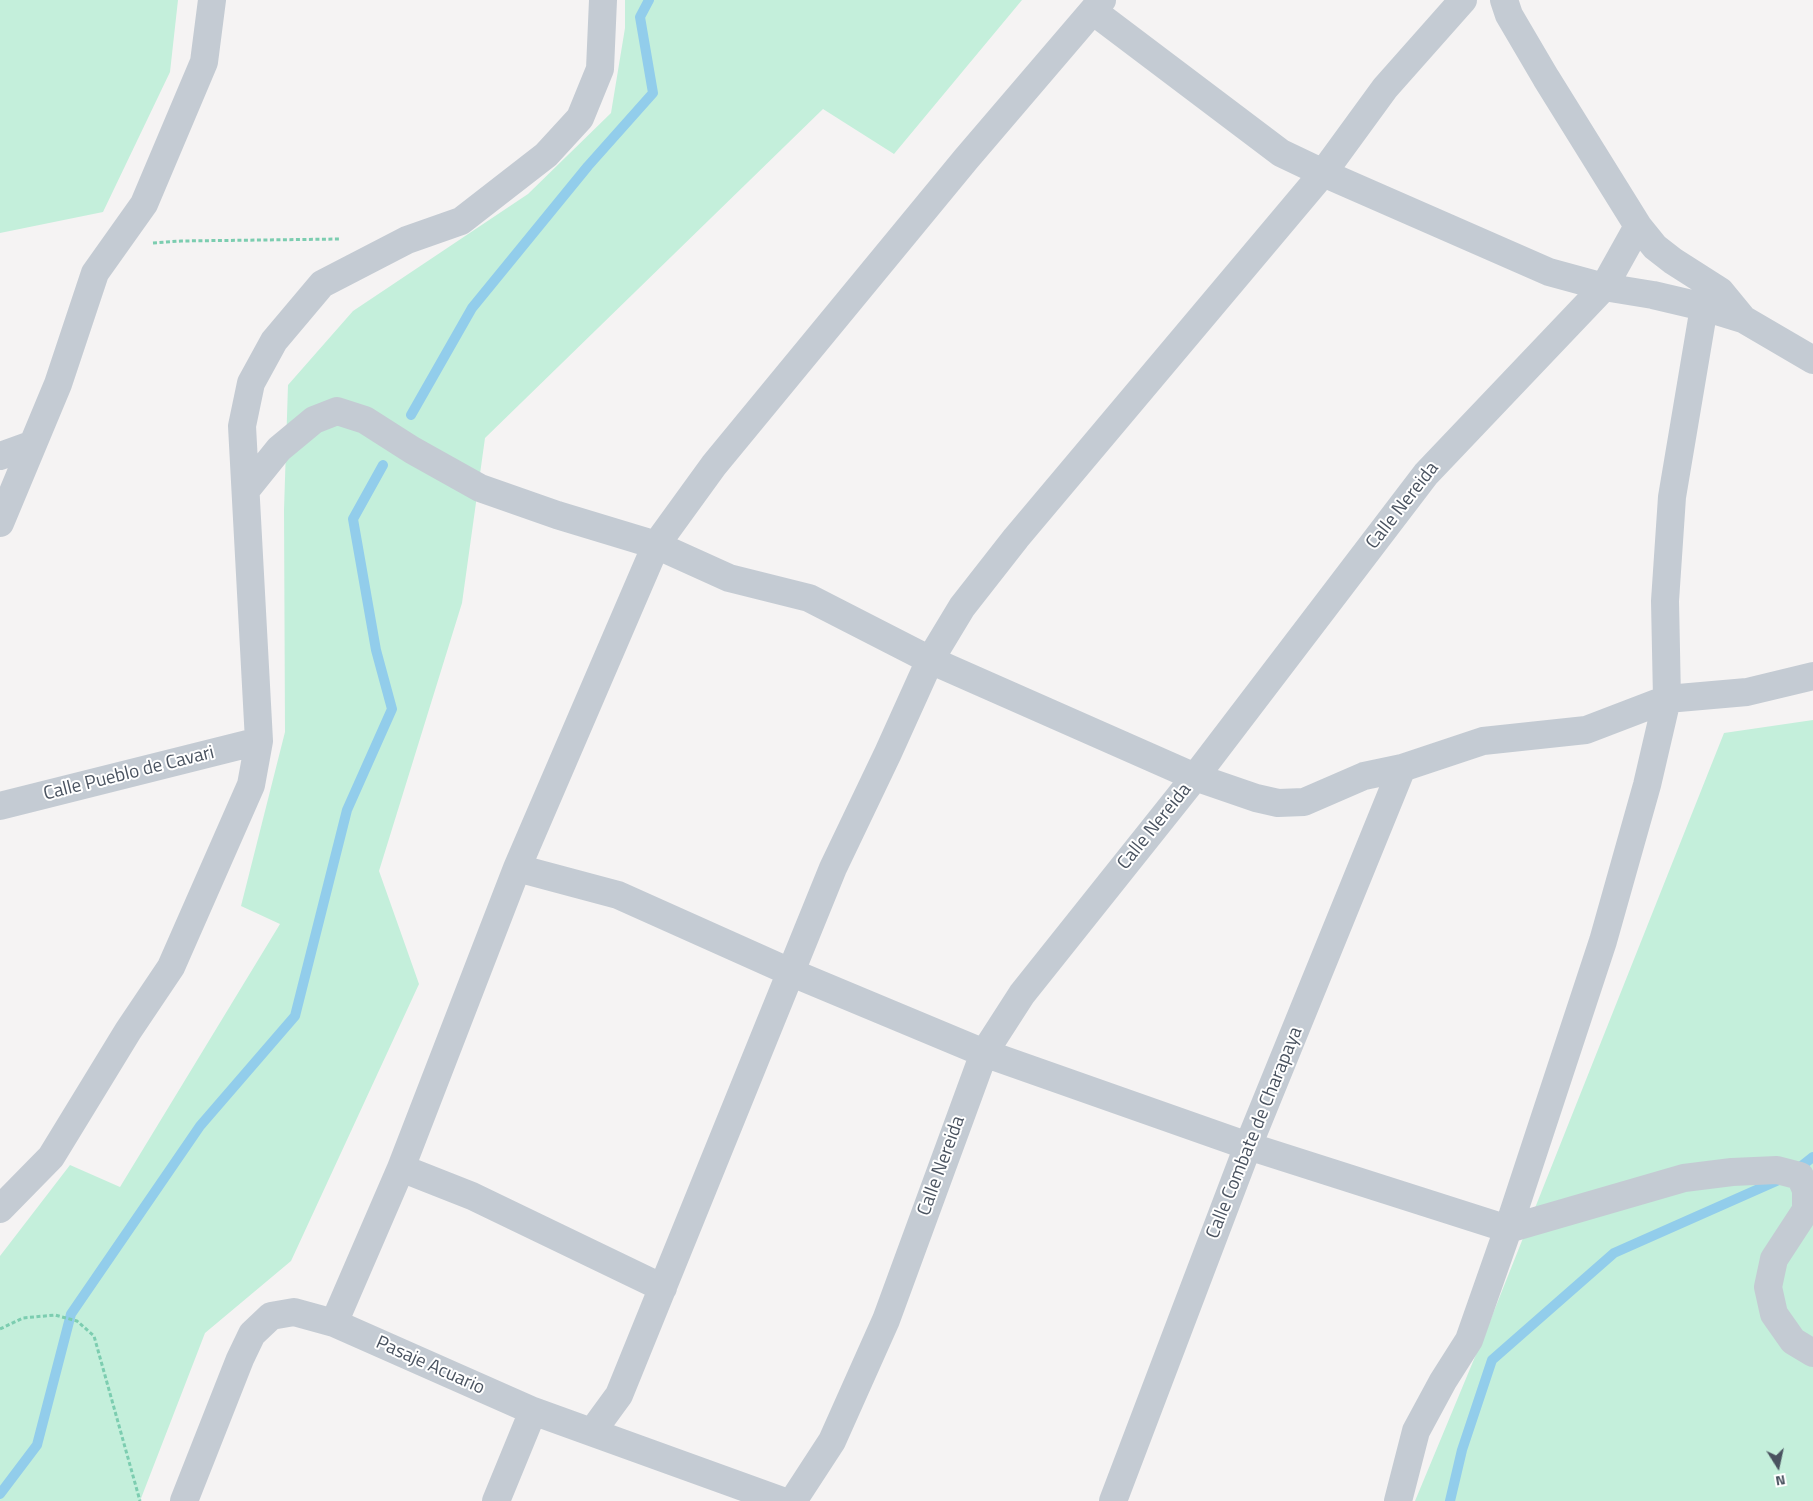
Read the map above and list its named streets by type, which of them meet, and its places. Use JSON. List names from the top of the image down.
{
  "streets": {
    "street": [
      "Calle Nereida",
      "Calle Pueblo de Cavari",
      "Calle Combate de Charapaya",
      "Pasaje Acuario"
    ]
  },
  "north": "bottom"
}
